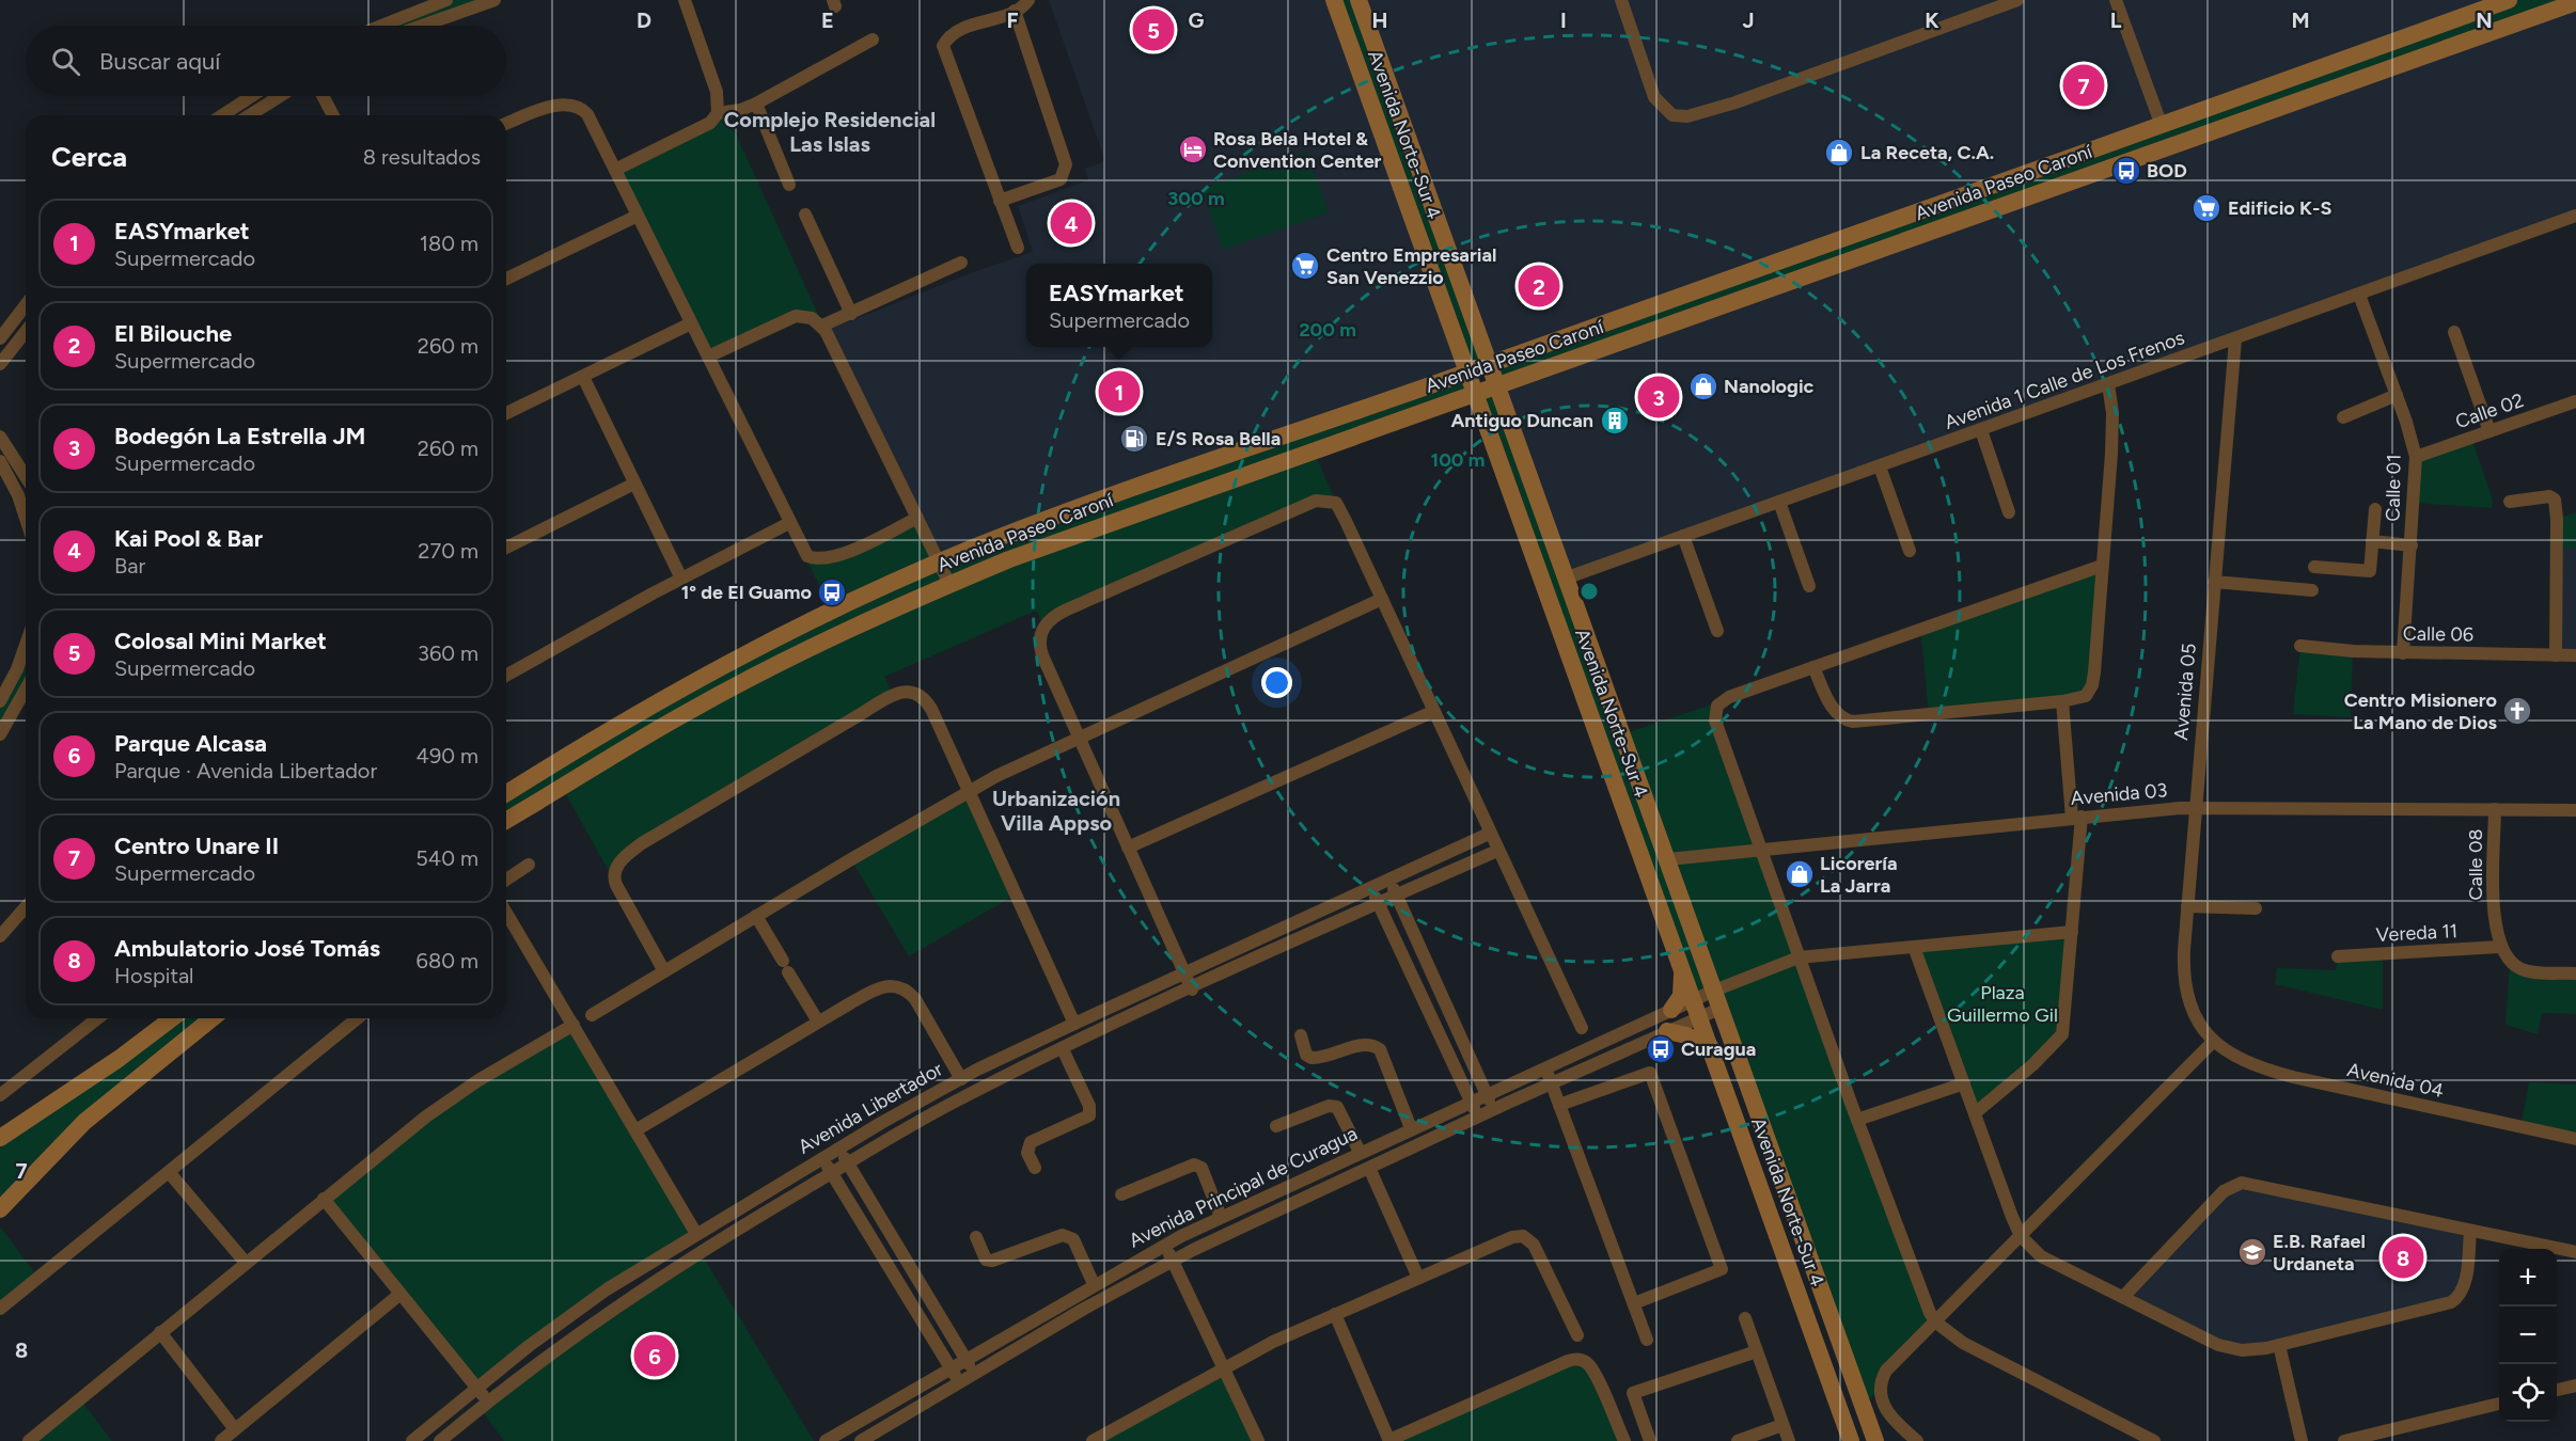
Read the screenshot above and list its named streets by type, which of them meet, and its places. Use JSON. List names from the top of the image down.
{
  "streets": {
    "street": [
      "Avenida Norte-Sur 4",
      "Avenida Paseo Caroní",
      "Avenida 1 Calle de Los Frenos",
      "Calle 02",
      "Calle 01",
      "Calle 06",
      "Avenida 05",
      "Avenida 03",
      "Calle 08",
      "Vereda 11",
      "Avenida 04",
      "Avenida Libertador",
      "Avenida Principal de Curagua"
    ]
  },
  "crossings": [
    ["Avenida Norte-Sur 4", "Avenida Paseo Caroní"],
    ["Avenida Norte-Sur 4", "Avenida 1 Calle de Los Frenos"],
    ["Avenida Norte-Sur 4", "Avenida 03"],
    ["Avenida Norte-Sur 4", "Avenida Principal de Curagua"],
    ["Avenida 1 Calle de Los Frenos", "Calle 01"],
    ["Avenida 1 Calle de Los Frenos", "Avenida 05"],
    ["Calle 02", "Calle 01"],
    ["Calle 01", "Calle 06"],
    ["Avenida 05", "Avenida 03"],
    ["Avenida 05", "Avenida 04"],
    ["Avenida 03", "Calle 08"],
    ["Calle 08", "Vereda 11"]
  ],
  "districts": ["Complejo Residencial Las Islas", "Urbanización Villa Appso"],
  "parks": ["Plaza Guillermo Gil"],
  "places": {
    "hotel": ["Rosa Bela Hotel & Convention Center"],
    "shop": ["La Receta, C.A.", "Nanologic", "Licorería La Jarra"],
    "bus stop": ["BOD", "1° de El Guamo", "Curagua"],
    "supermarket": ["Edificio K-S", "Centro Empresarial San Venezzio"],
    "building": ["Antiguo Duncan"],
    "fuel station": ["E/S Rosa Bella"],
    "church": ["Centro Misionero La Mano de Dios"],
    "school or university": ["E.B. Rafael Urdaneta"]
  },
  "page": {
    "pins": [
      "5",
      "7",
      "4",
      "2",
      "1",
      "3",
      "8",
      "6"
    ],
    "search": "Buscar aquí",
    "heading": ["Cerca", "8 resultados"],
    "list": [
      {
        "mark": "1",
        "name": "EASYmarket",
        "note": "Supermercado",
        "value": "180 m"
      },
      {
        "mark": "2",
        "name": "El Bilouche",
        "note": "Supermercado",
        "value": "260 m"
      },
      {
        "mark": "3",
        "name": "Bodegón La Estrella JM",
        "note": "Supermercado",
        "value": "260 m"
      },
      {
        "mark": "4",
        "name": "Kai Pool & Bar",
        "note": "Bar",
        "value": "270 m"
      },
      {
        "mark": "5",
        "name": "Colosal Mini Market",
        "note": "Supermercado",
        "value": "360 m"
      },
      {
        "mark": "6",
        "name": "Parque Alcasa",
        "note": "Parque · Avenida Libertador",
        "value": "490 m"
      },
      {
        "mark": "7",
        "name": "Centro Unare II",
        "note": "Supermercado",
        "value": "540 m"
      },
      {
        "mark": "8",
        "name": "Ambulatorio José Tomás",
        "note": "Hospital",
        "value": "680 m"
      }
    ],
    "popup": ["EASYmarket", "Supermercado"],
    "map_buttons": ["+", "−"]
  },
  "grid": {
    "columns": [
      "D",
      "E",
      "F",
      "G",
      "H",
      "I",
      "J",
      "K",
      "L",
      "M",
      "N"
    ],
    "rows": ["7", "8"]
  },
  "rings": ["300 m", "200 m", "100 m"]
}
